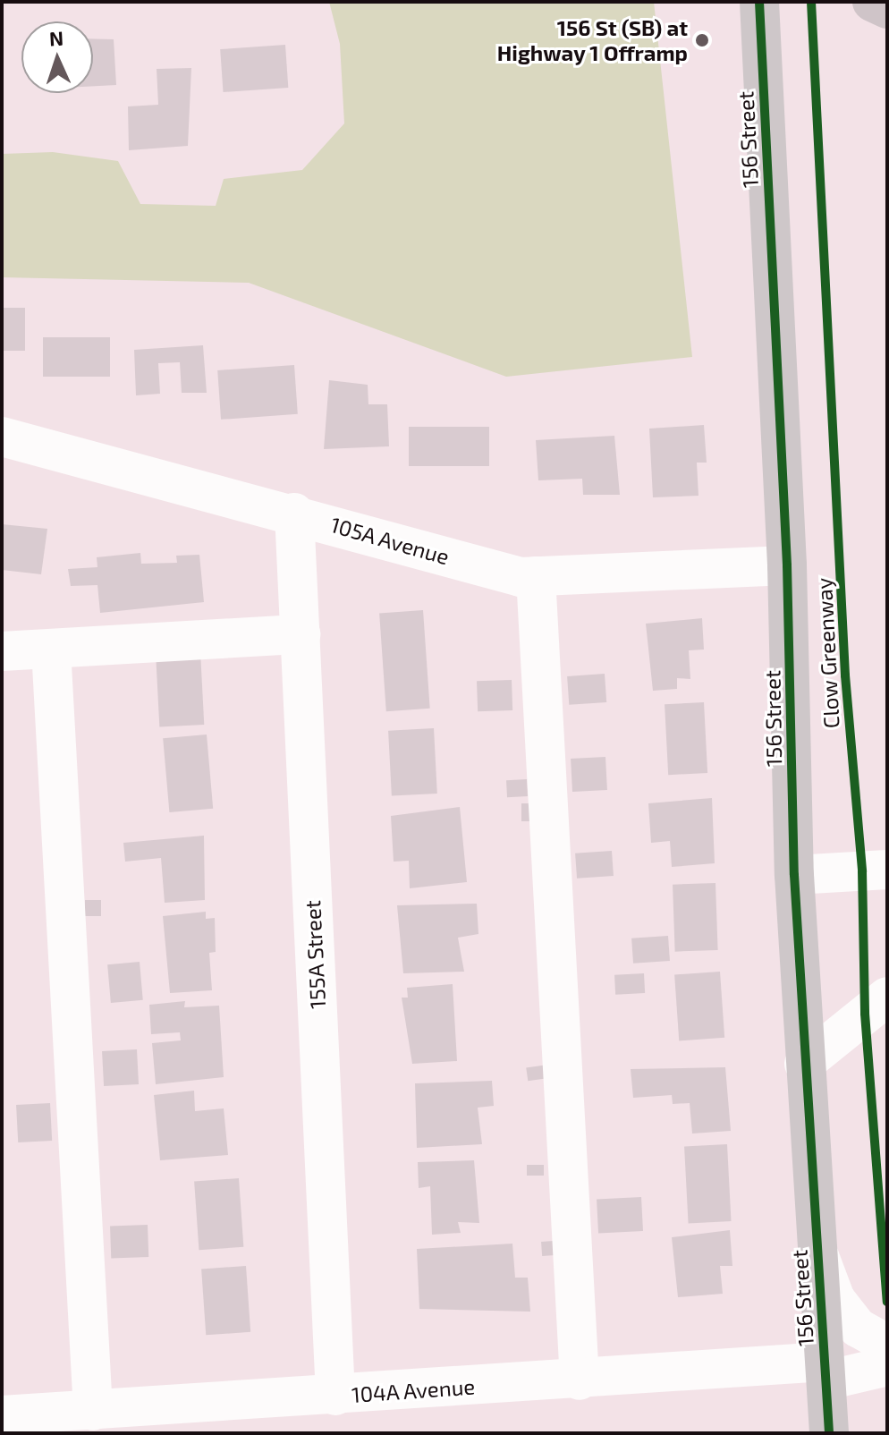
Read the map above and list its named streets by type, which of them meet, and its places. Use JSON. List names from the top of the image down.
{
  "streets": {
    "main road": ["156 Street"],
    "street": ["105A Avenue", "155A Street", "104A Avenue"],
    "cycle path": ["Clow Greenway"]
  },
  "crossings": [
    ["156 Street", "105A Avenue"],
    ["156 Street", "104A Avenue"],
    ["105A Avenue", "155A Street"],
    ["155A Street", "104A Avenue"]
  ],
  "places": ["156 St (SB) at Highway 1 Offramp"],
  "north": "top"
}
